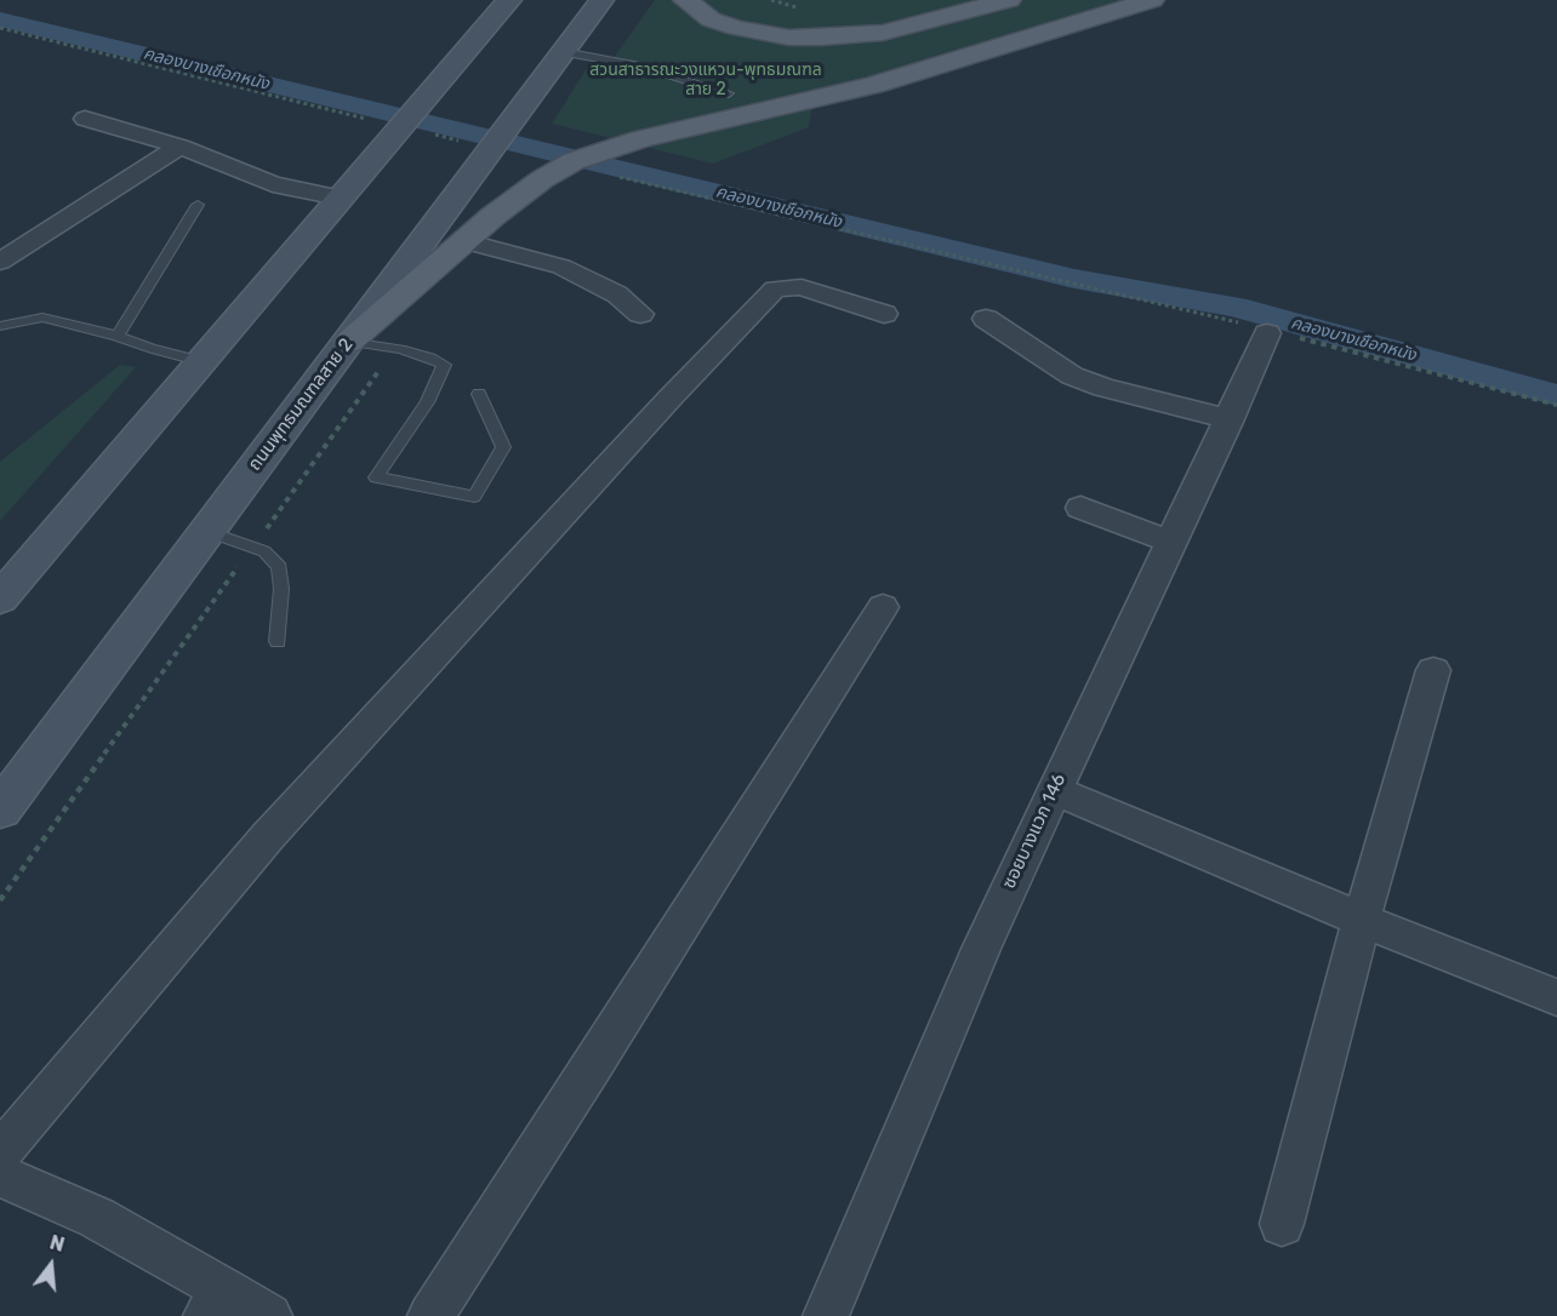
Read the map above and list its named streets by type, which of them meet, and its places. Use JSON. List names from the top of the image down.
{
  "streets": {
    "main road": ["ถนนพุทธมณฑลสาย 2"],
    "street": ["ซอยบางแวก 146"]
  },
  "water": ["คลองบางเชือกหนัง"],
  "parks": ["สวนสาธารณะวงแหวน-พุทธมณฑล สาย 2"],
  "north": "top"
}
